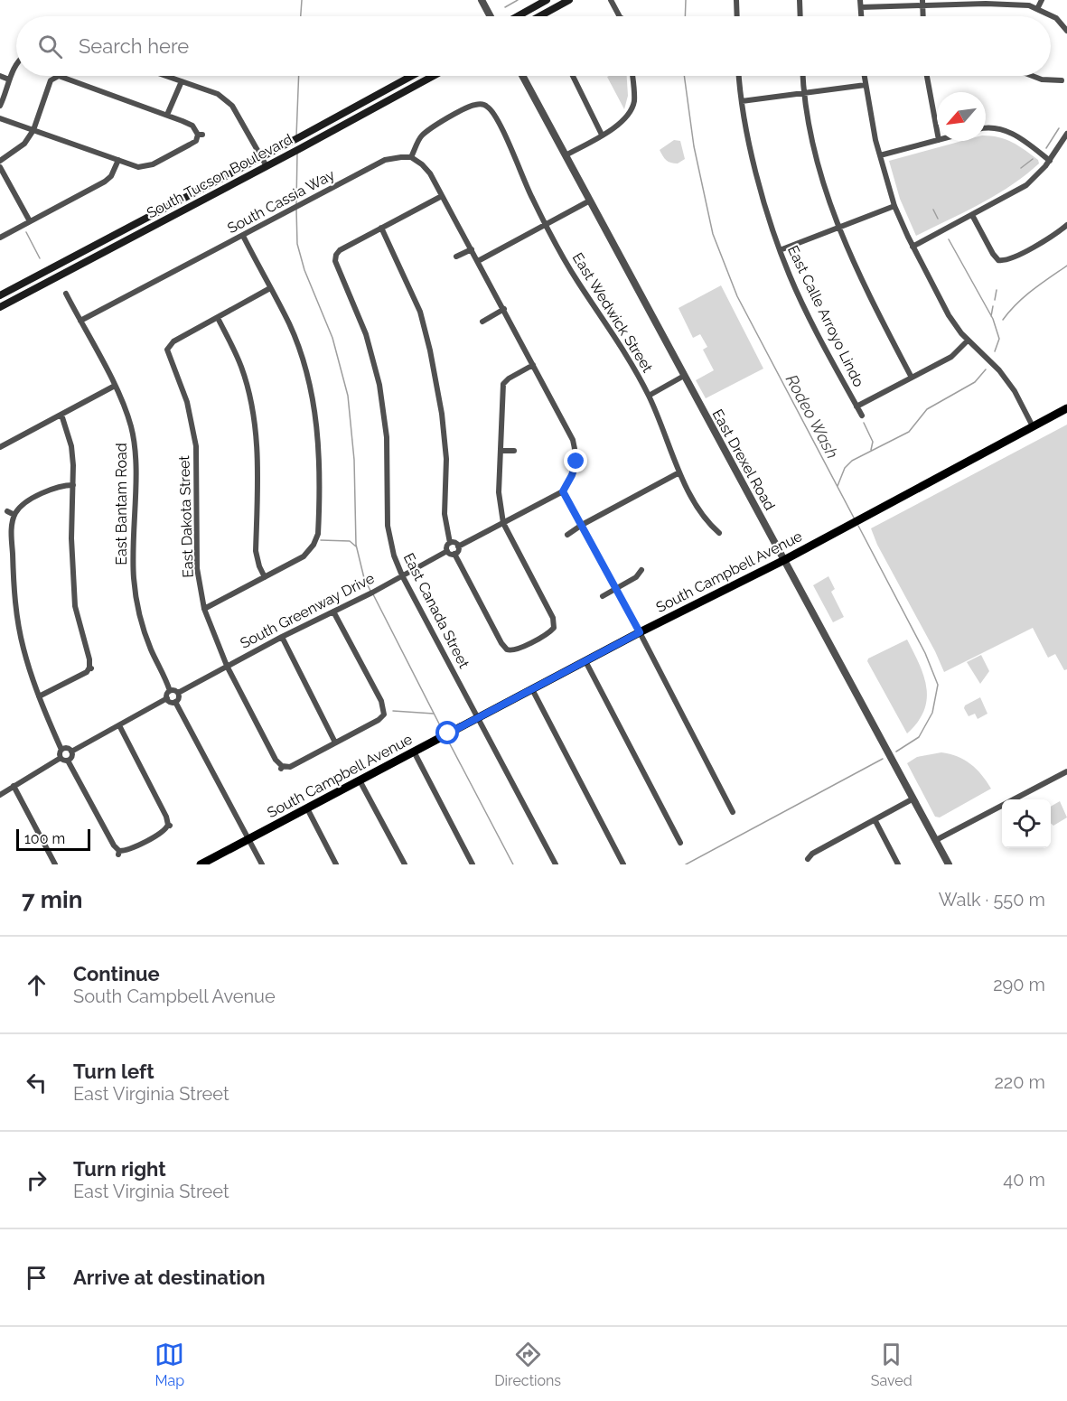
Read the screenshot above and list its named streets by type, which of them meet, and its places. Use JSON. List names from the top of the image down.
{
  "streets": {
    "main road": ["South Tucson Boulevard", "South Campbell Avenue"],
    "street": [
      "South Cassia Way",
      "East Wedwick Street",
      "East Calle Arroyo Lindo",
      "East Drexel Road",
      "East Bantam Road",
      "East Dakota Street",
      "South Greenway Drive",
      "East Canada Street"
    ]
  },
  "crossings": [
    ["South Cassia Way", "East Wedwick Street"],
    ["South Cassia Way", "East Bantam Road"],
    ["East Drexel Road", "South Campbell Avenue"],
    ["East Bantam Road", "South Greenway Drive"],
    ["East Dakota Street", "South Greenway Drive"],
    ["South Campbell Avenue", "East Canada Street"],
    ["South Greenway Drive", "East Canada Street"]
  ],
  "water": ["Rodeo Wash"],
  "scale_bar": "100 m",
  "north": "bottom left",
  "page": {
    "search": "Search here",
    "scale": "100 m",
    "heading": ["7 min", "Walk · 550 m"],
    "list": [
      ["Continue", "South Campbell Avenue", "290 m"],
      ["Turn left", "East Virginia Street", "220 m"],
      ["Turn right", "East Virginia Street", "40 m"],
      "Arrive at destination"
    ],
    "nav": ["Map", "Directions", "Saved"]
  }
}
